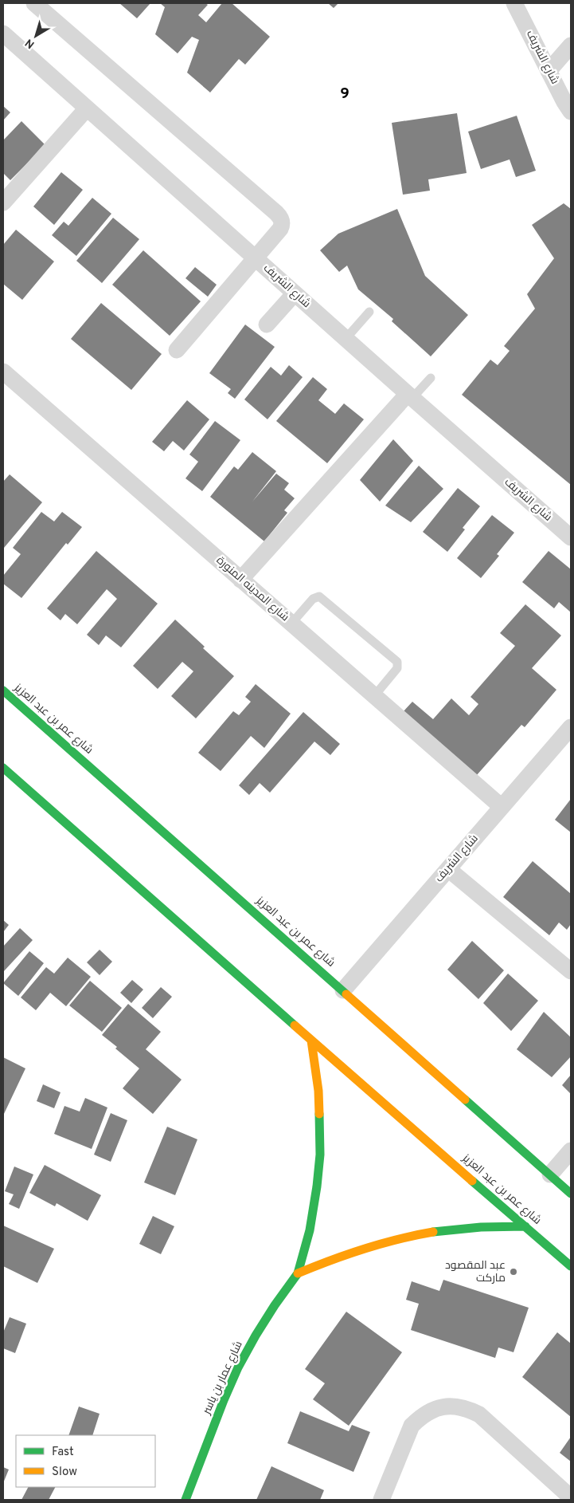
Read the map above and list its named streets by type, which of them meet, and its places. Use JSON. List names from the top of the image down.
{
  "streets": {
    "street": [
      "شارع الشريف",
      "شارع المدينه المنورة",
      "شارع عمر بن عبد العزيز",
      "شارع عمار بن ياسر"
    ]
  },
  "crossings": [
    ["شارع الشريف", "شارع المدينه المنورة"],
    ["شارع الشريف", "شارع عمر بن عبد العزيز"],
    ["شارع عمر بن عبد العزيز", "شارع عمار بن ياسر"]
  ],
  "districts": ["9"],
  "places": ["عبد المقصود ماركت"],
  "legend": ["Fast", "Slow"],
  "north": "bottom left"
}
